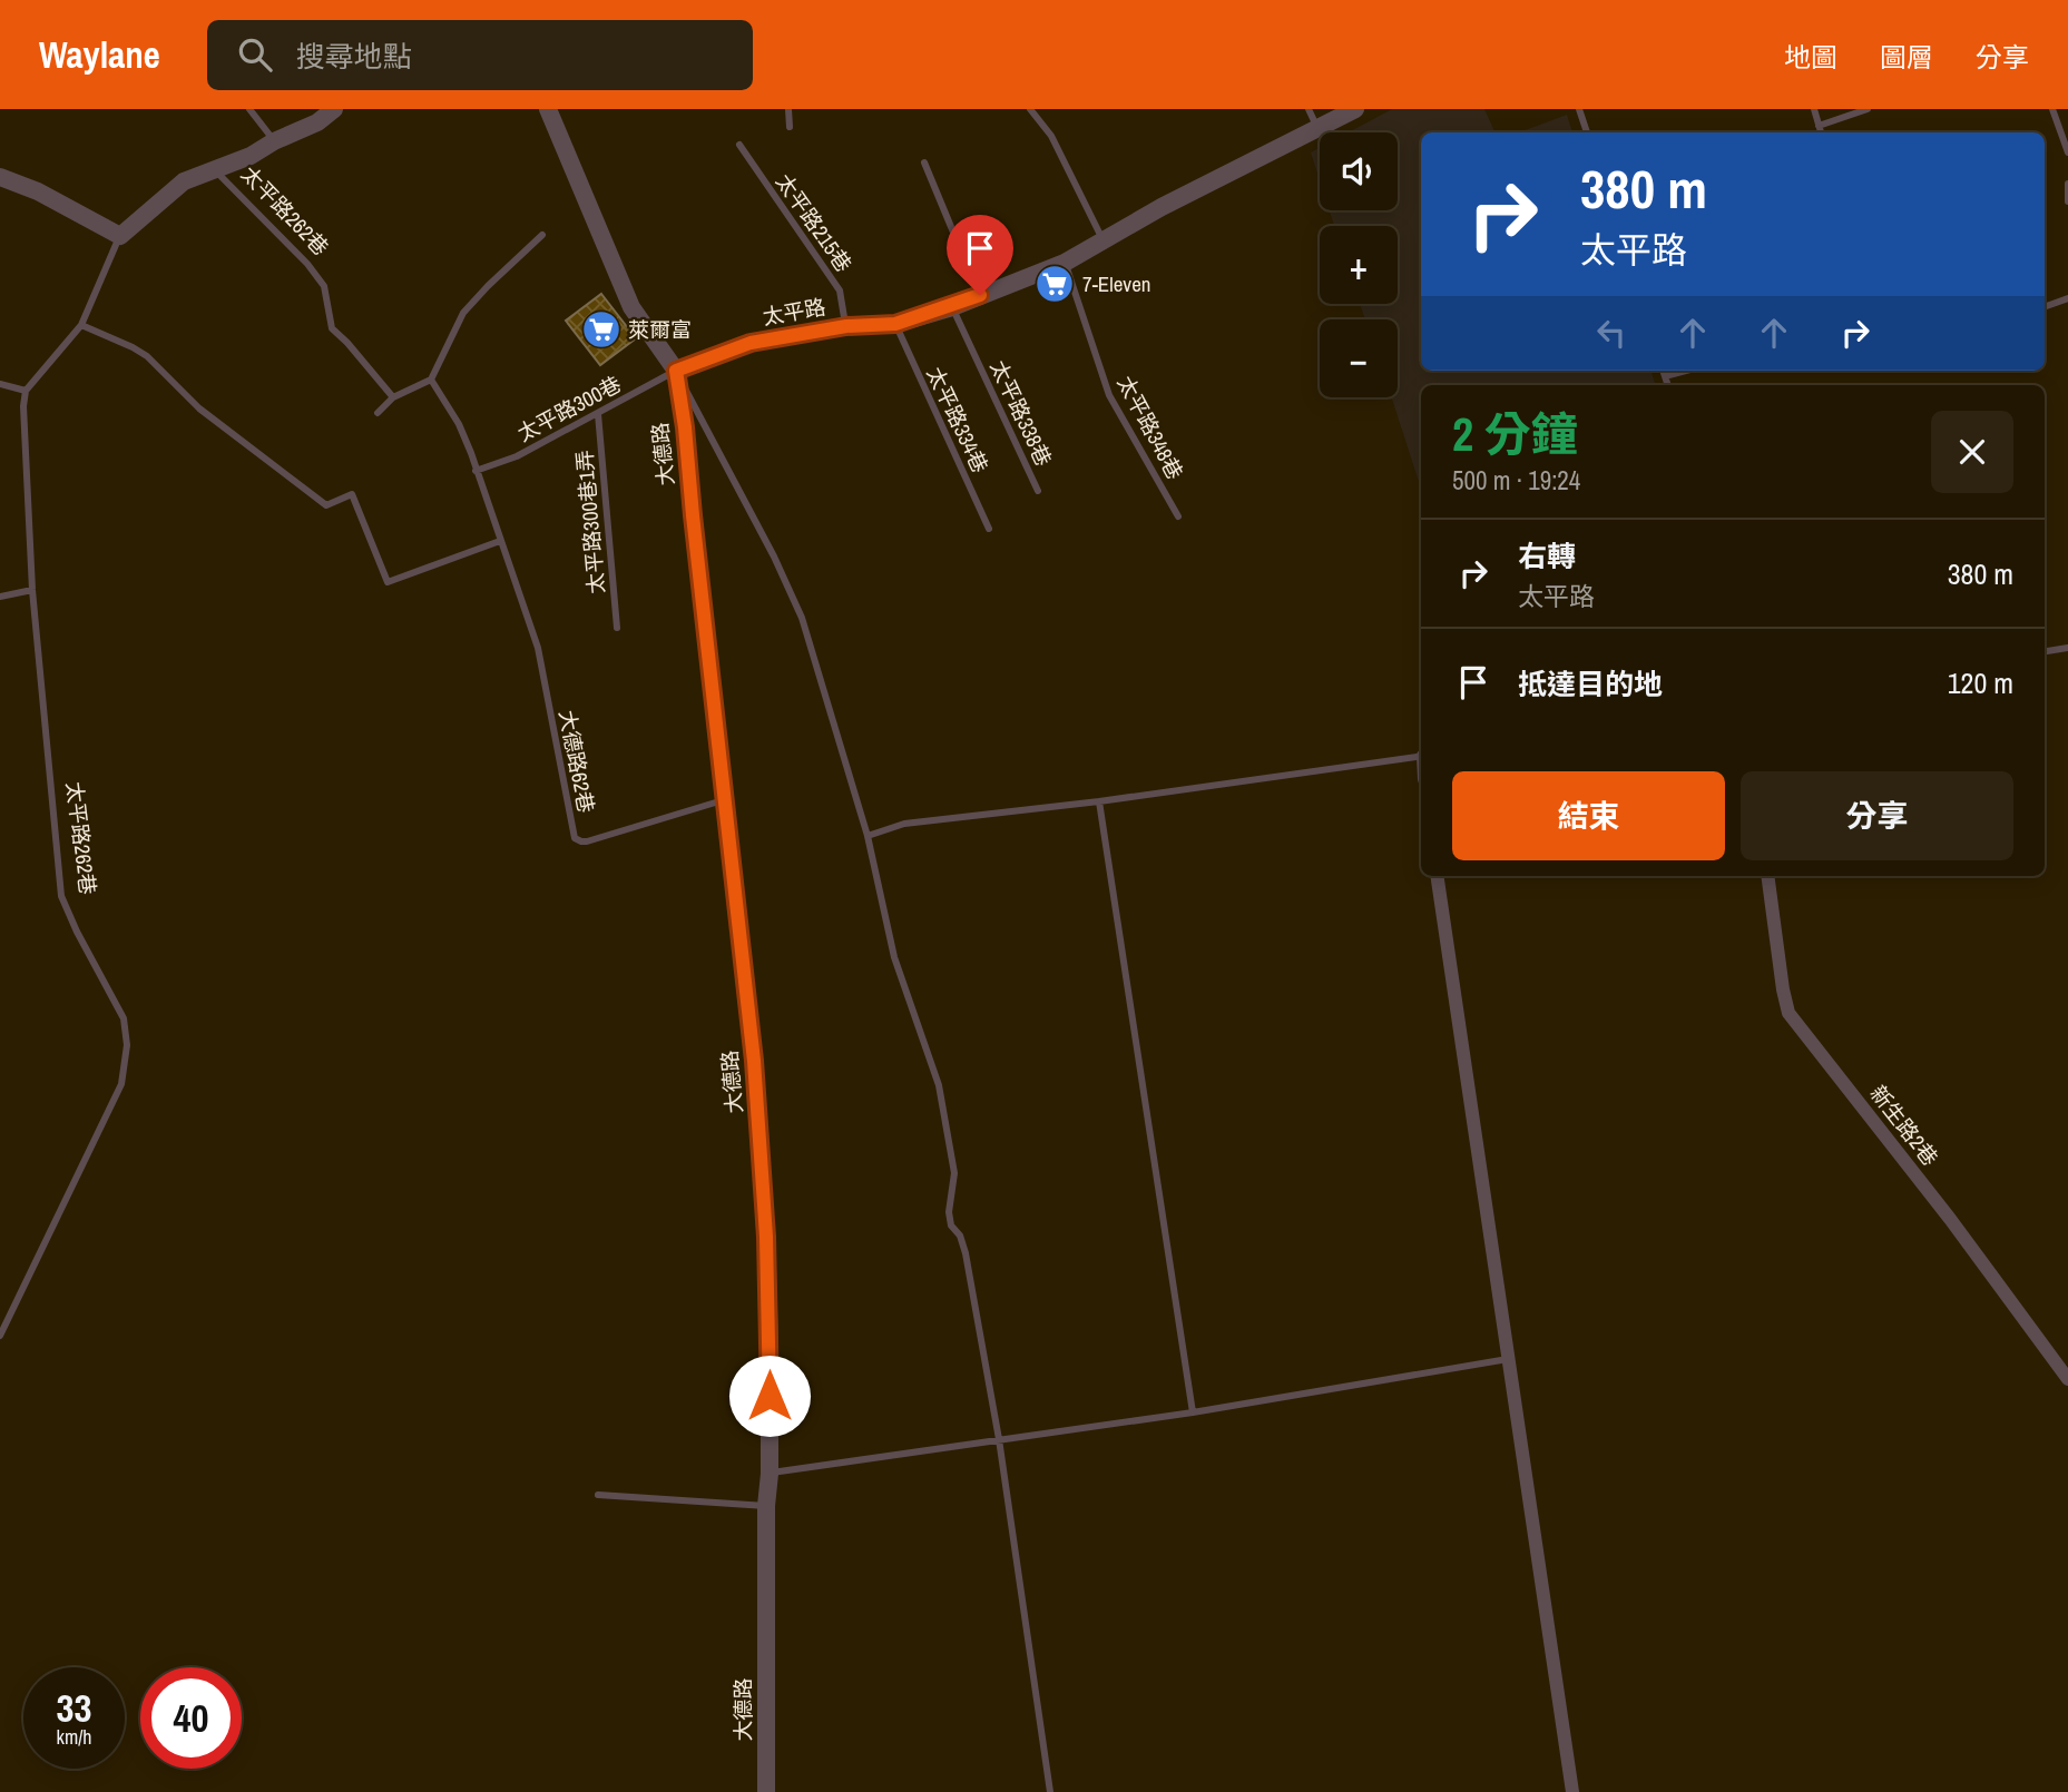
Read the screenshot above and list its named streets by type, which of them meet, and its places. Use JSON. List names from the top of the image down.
{
  "streets": {
    "street": [
      "太平路262巷",
      "太平路",
      "大德路",
      "新生路2巷"
    ],
    "lane": [
      "太平路215巷",
      "太平路300巷",
      "太平路338巷",
      "太平路334巷",
      "太平路348巷",
      "太平路300巷1弄",
      "大德路62巷"
    ]
  },
  "crossings": [
    ["太平路215巷", "太平路"],
    ["太平路", "太平路300巷"],
    ["太平路", "太平路338巷"],
    ["太平路", "太平路334巷"],
    ["太平路", "太平路348巷"],
    ["太平路", "大德路"],
    ["太平路300巷", "大德路"],
    ["太平路300巷", "太平路300巷1弄"],
    ["大德路", "大德路62巷"]
  ],
  "places": {
    "supermarket": ["7-Eleven", "萊爾富"]
  },
  "page": {
    "header": "Waylane",
    "search": "搜尋地點",
    "nav": ["地圖", "圖層", "分享"],
    "map_buttons": ["+", "−"],
    "turn": ["380 m", "太平路"],
    "heading": ["2 分鐘", "500 m · 19:24"],
    "list": [
      {
        "name": "右轉",
        "note": "太平路",
        "value": "380 m"
      },
      {
        "name": "抵達目的地",
        "value": "120 m"
      }
    ],
    "buttons": ["結束", "分享"],
    "speed": "33 km/h",
    "limit": "40"
  }
}
